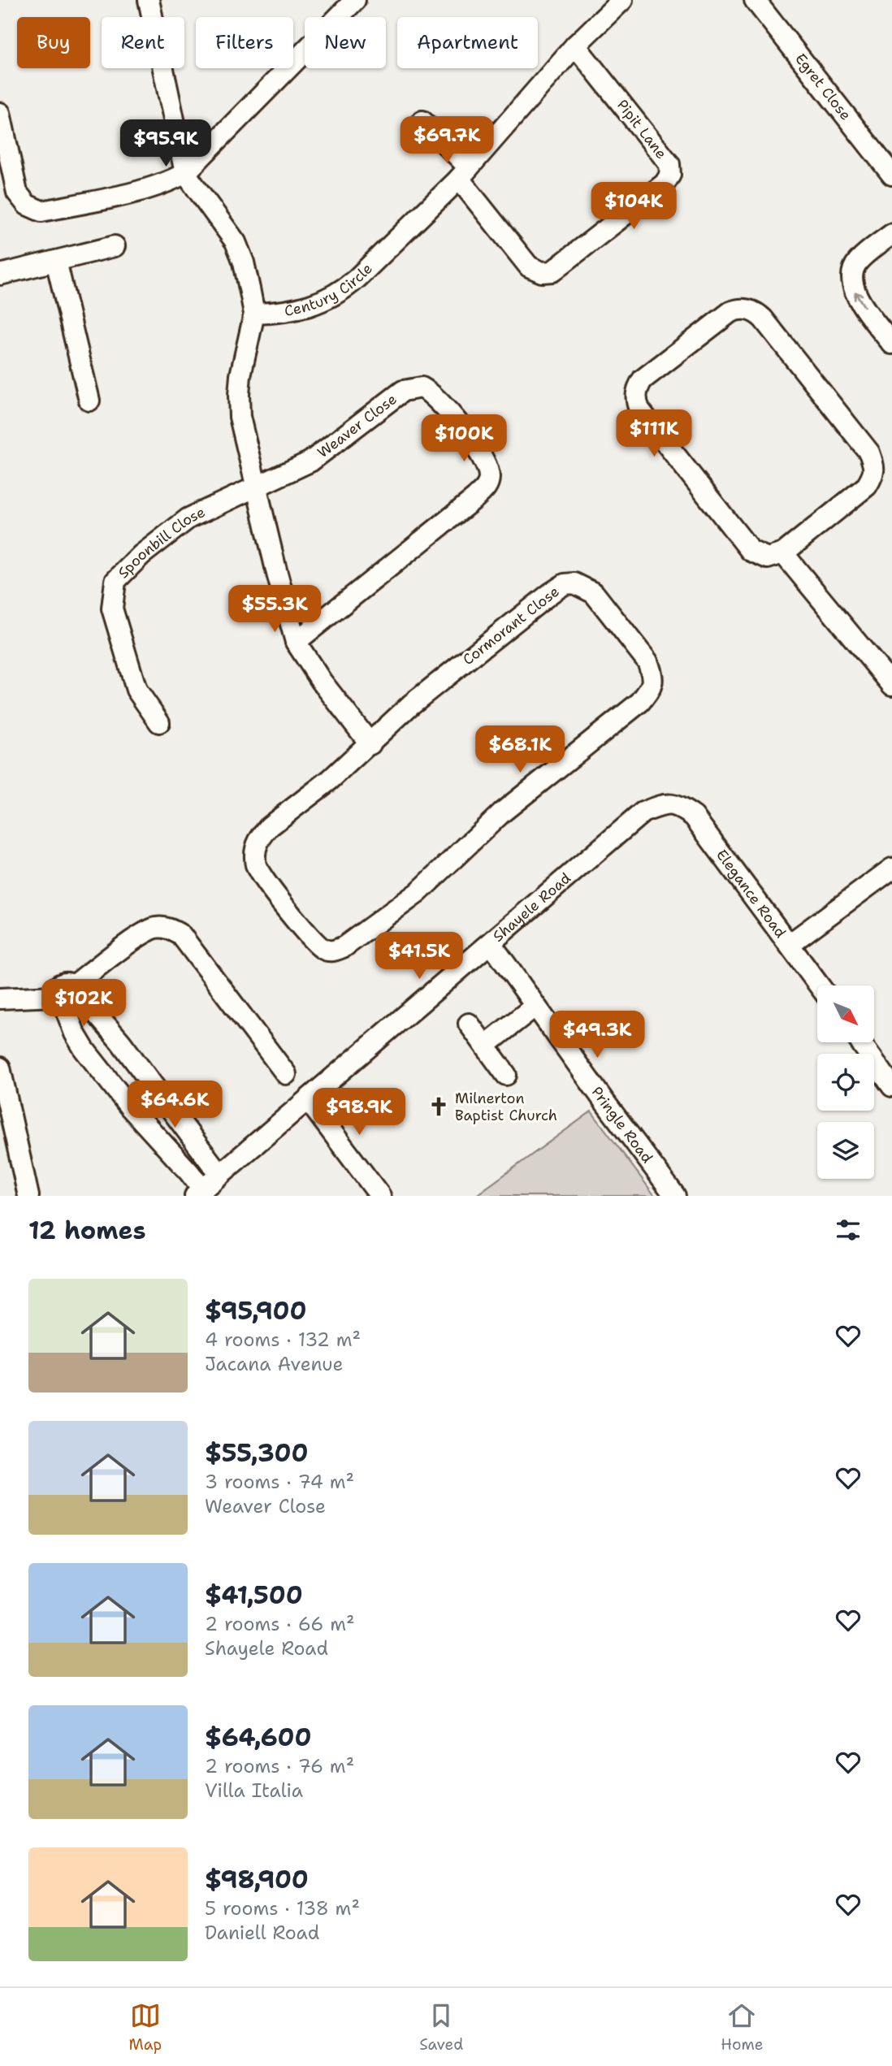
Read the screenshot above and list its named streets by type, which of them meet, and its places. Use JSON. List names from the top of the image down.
{
  "streets": {
    "street": [
      "Egret Close",
      "Pipit Lane",
      "Century Circle",
      "Weaver Close",
      "Spoonbill Close",
      "Cormorant Close",
      "Elegance Road",
      "Shayele Road",
      "Pringle Road"
    ]
  },
  "crossings": [
    ["Pipit Lane", "Century Circle"],
    ["Weaver Close", "Spoonbill Close"],
    ["Elegance Road", "Shayele Road"],
    ["Shayele Road", "Pringle Road"]
  ],
  "places": {
    "church": ["Milnerton Baptist Church"]
  },
  "north": "bottom right",
  "page": {
    "chip": [
      "Buy",
      "Rent",
      "Filters",
      "New",
      "Apartment"
    ],
    "price": [
      "$69.7K",
      "$95.9K",
      "$104K",
      "$111K",
      "$100K",
      "$55.3K",
      "$68.1K",
      "$41.5K",
      "$102K",
      "$49.3K",
      "$64.6K",
      "$98.9K"
    ],
    "heading": "12 homes",
    "list": [
      {
        "name": "$95,900",
        "note": "4 rooms · 132 m² · Jacana Avenue"
      },
      {
        "name": "$55,300",
        "note": "3 rooms · 74 m² · Weaver Close"
      },
      {
        "name": "$41,500",
        "note": "2 rooms · 66 m² · Shayele Road"
      },
      {
        "name": "$64,600",
        "note": "2 rooms · 76 m² · Villa Italia"
      },
      {
        "name": "$98,900",
        "note": "5 rooms · 138 m² · Daniell Road"
      }
    ],
    "tabs": ["Map", "Saved", "Home"]
  }
}
